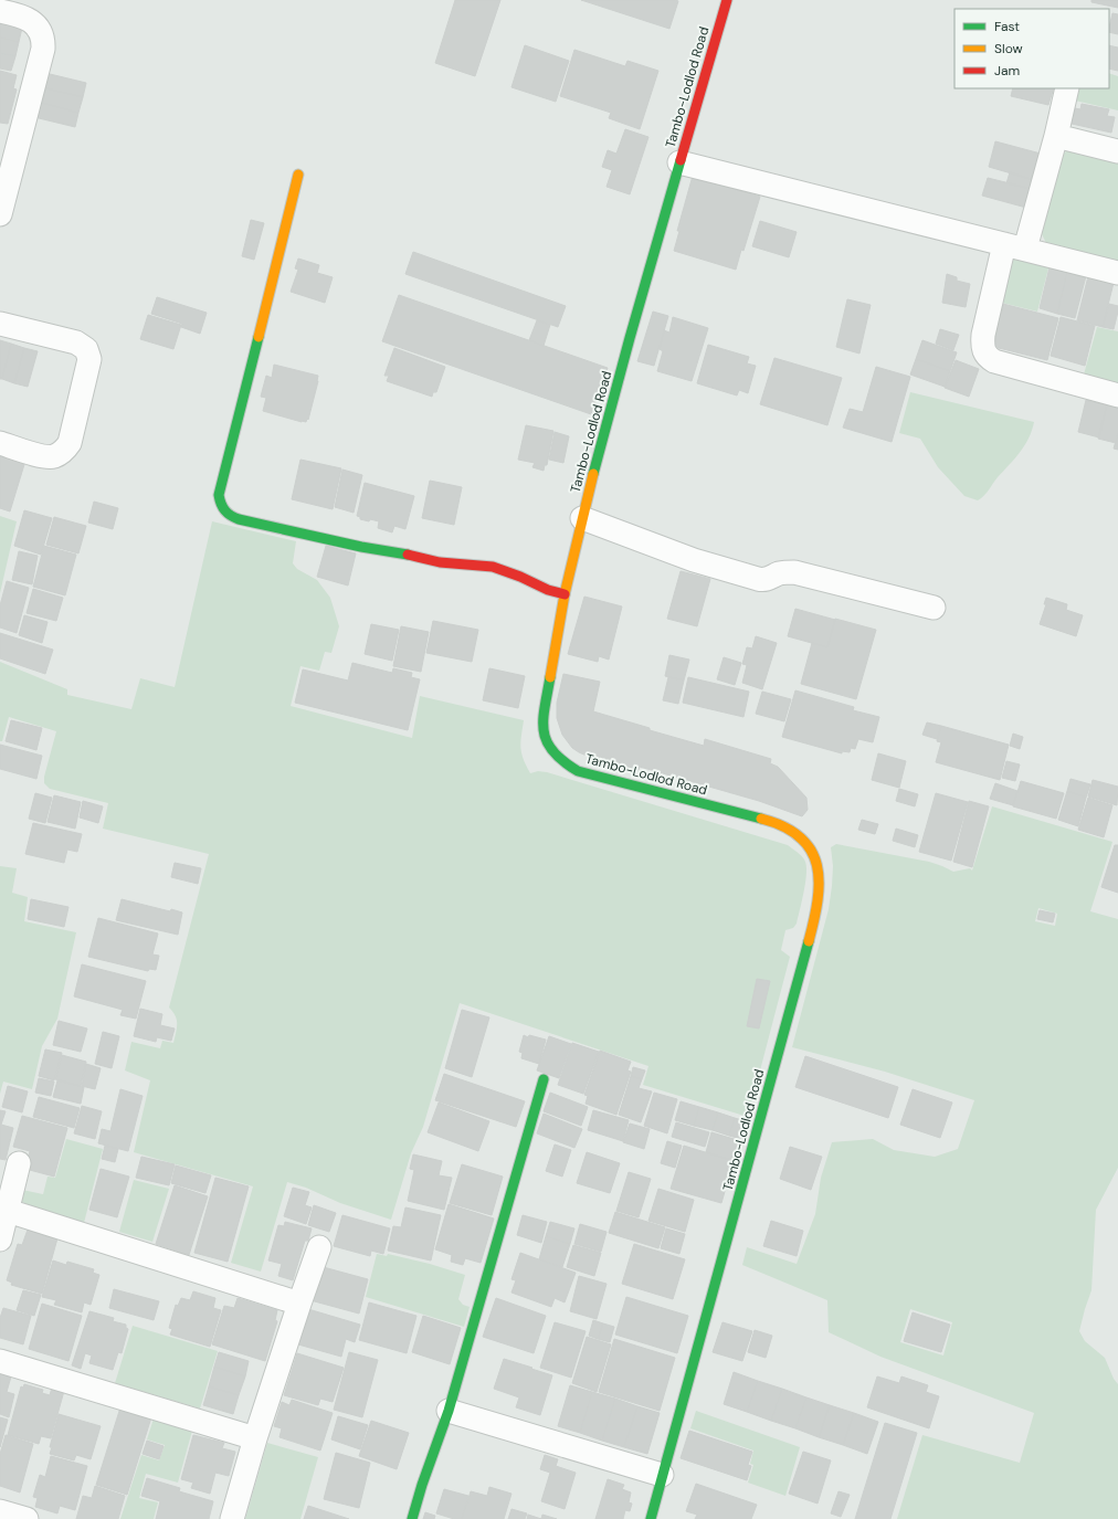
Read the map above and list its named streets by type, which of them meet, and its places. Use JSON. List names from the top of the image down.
{
  "streets": {
    "street": ["Tambo-Lodlod Road"]
  },
  "legend": ["Fast", "Slow", "Jam"]
}
